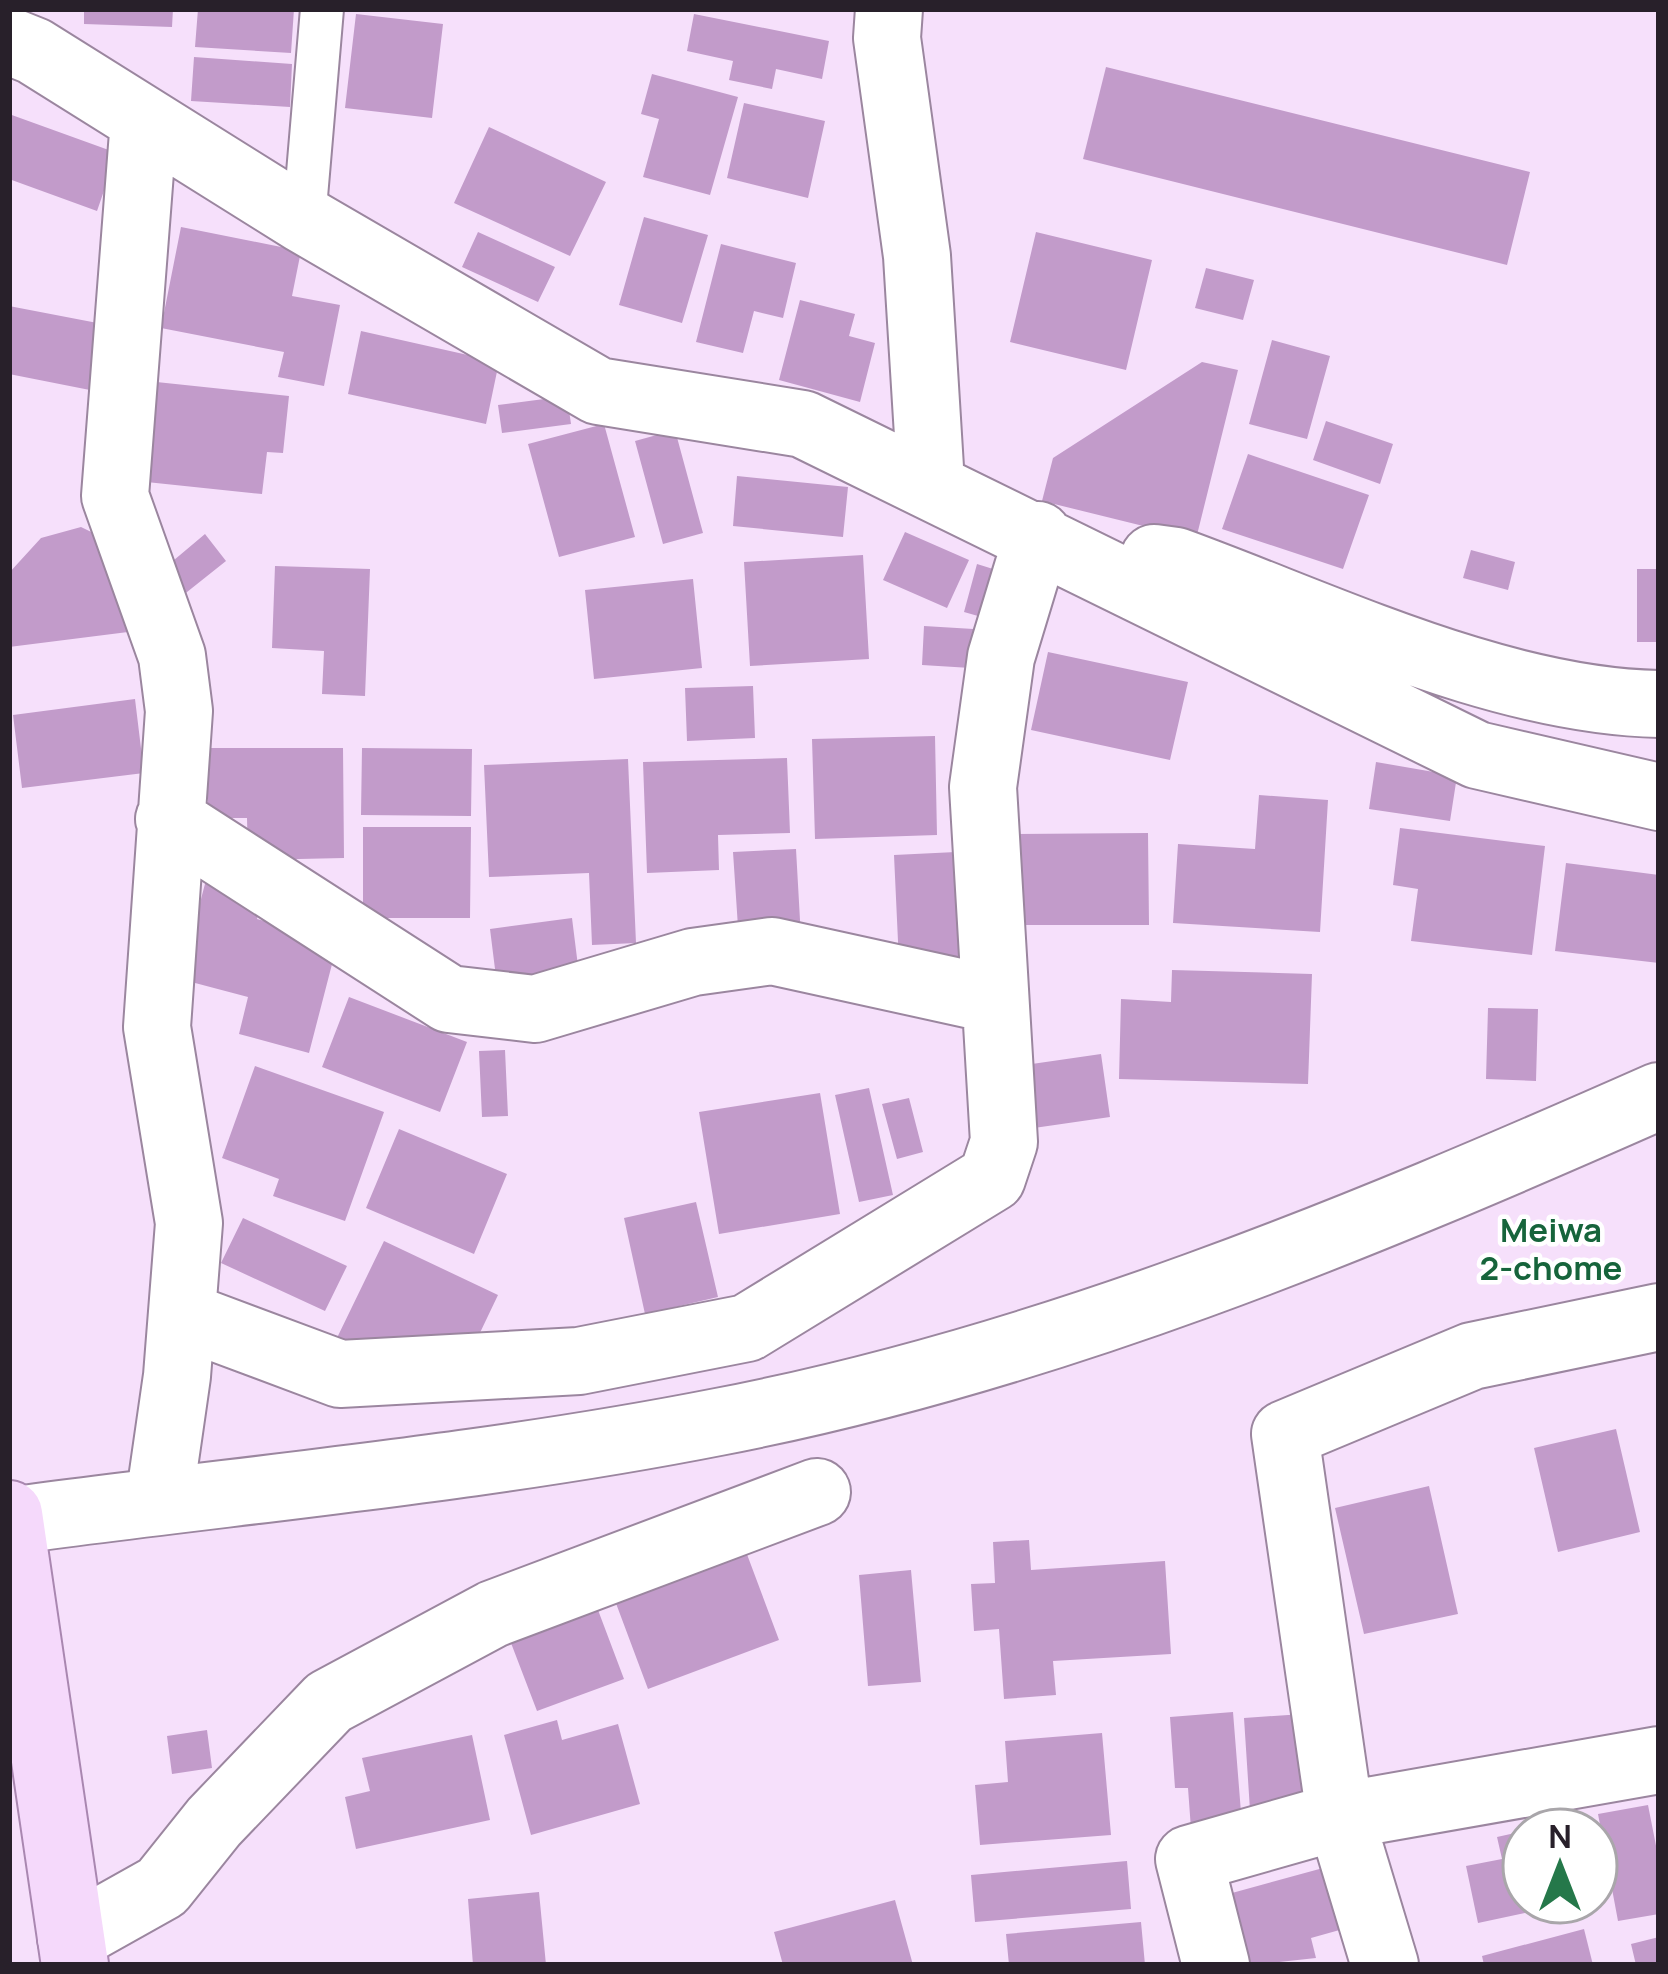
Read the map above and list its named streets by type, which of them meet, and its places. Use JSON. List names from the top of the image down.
{
  "districts": ["Meiwa 2-chome"],
  "north": "top"
}
